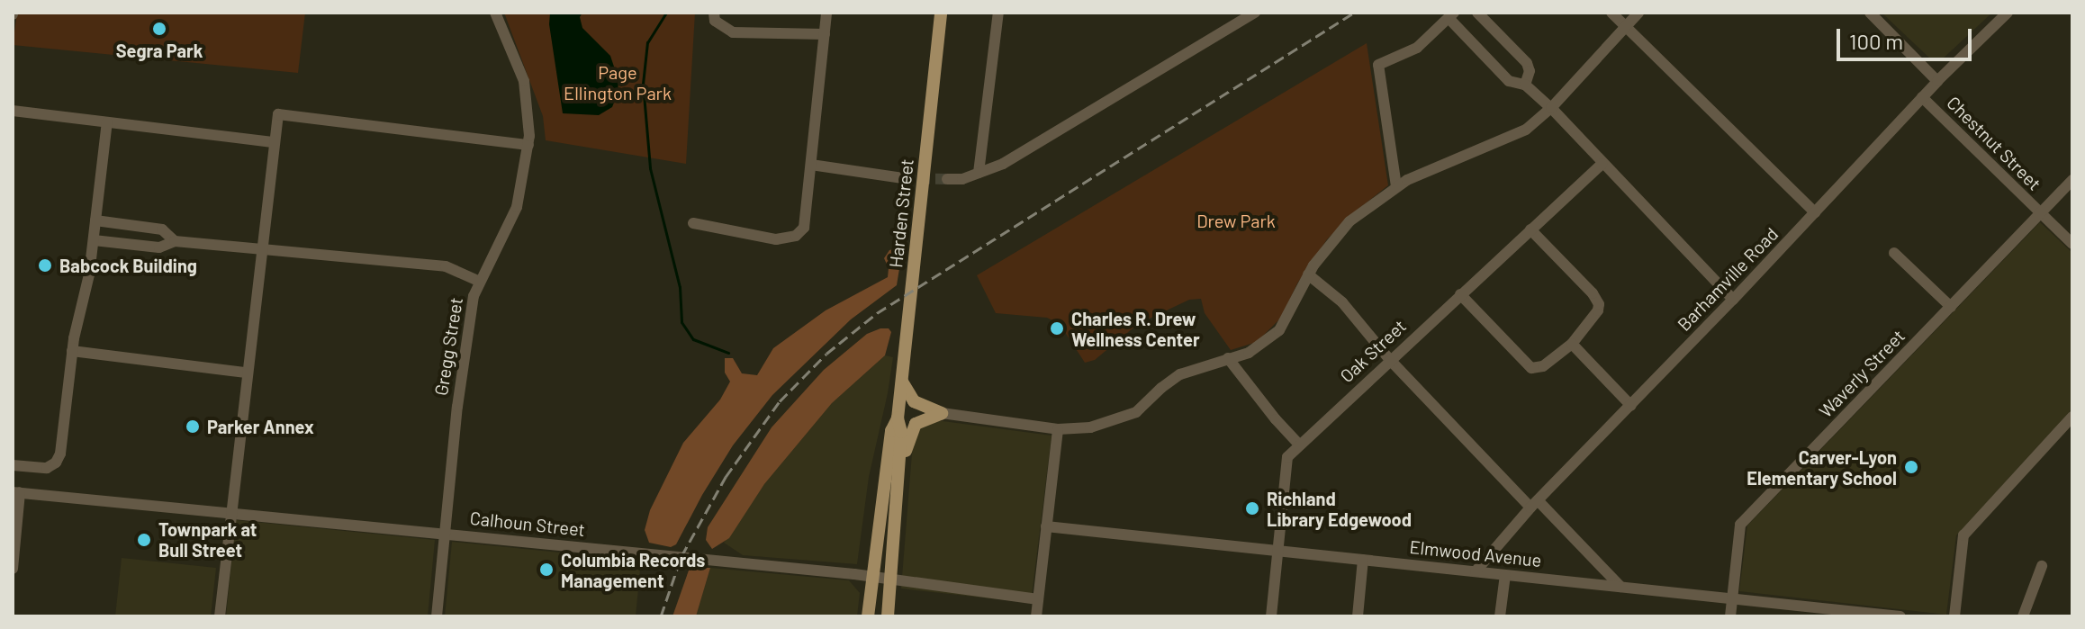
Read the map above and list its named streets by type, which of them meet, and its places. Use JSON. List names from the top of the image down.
{
  "streets": {
    "main road": ["Harden Street"],
    "street": [
      "Chestnut Street",
      "Barhamville Road",
      "Gregg Street",
      "Oak Street",
      "Waverly Street",
      "Calhoun Street",
      "Elmwood Avenue"
    ]
  },
  "crossings": [
    ["Chestnut Street", "Barhamville Road"],
    ["Chestnut Street", "Waverly Street"],
    ["Harden Street", "Calhoun Street"],
    ["Barhamville Road", "Elmwood Avenue"],
    ["Gregg Street", "Calhoun Street"],
    ["Oak Street", "Elmwood Avenue"],
    ["Waverly Street", "Elmwood Avenue"]
  ],
  "parks": ["Page Ellington Park", "Drew Park"],
  "places": [
    "Segra Park",
    "Babcock Building",
    "Charles R. Drew Wellness Center",
    "Parker Annex",
    "Carver-Lyon Elementary School",
    "Richland Library Edgewood",
    "Townpark at Bull Street",
    "Columbia Records Management"
  ],
  "scale_bar": "100 m"
}
